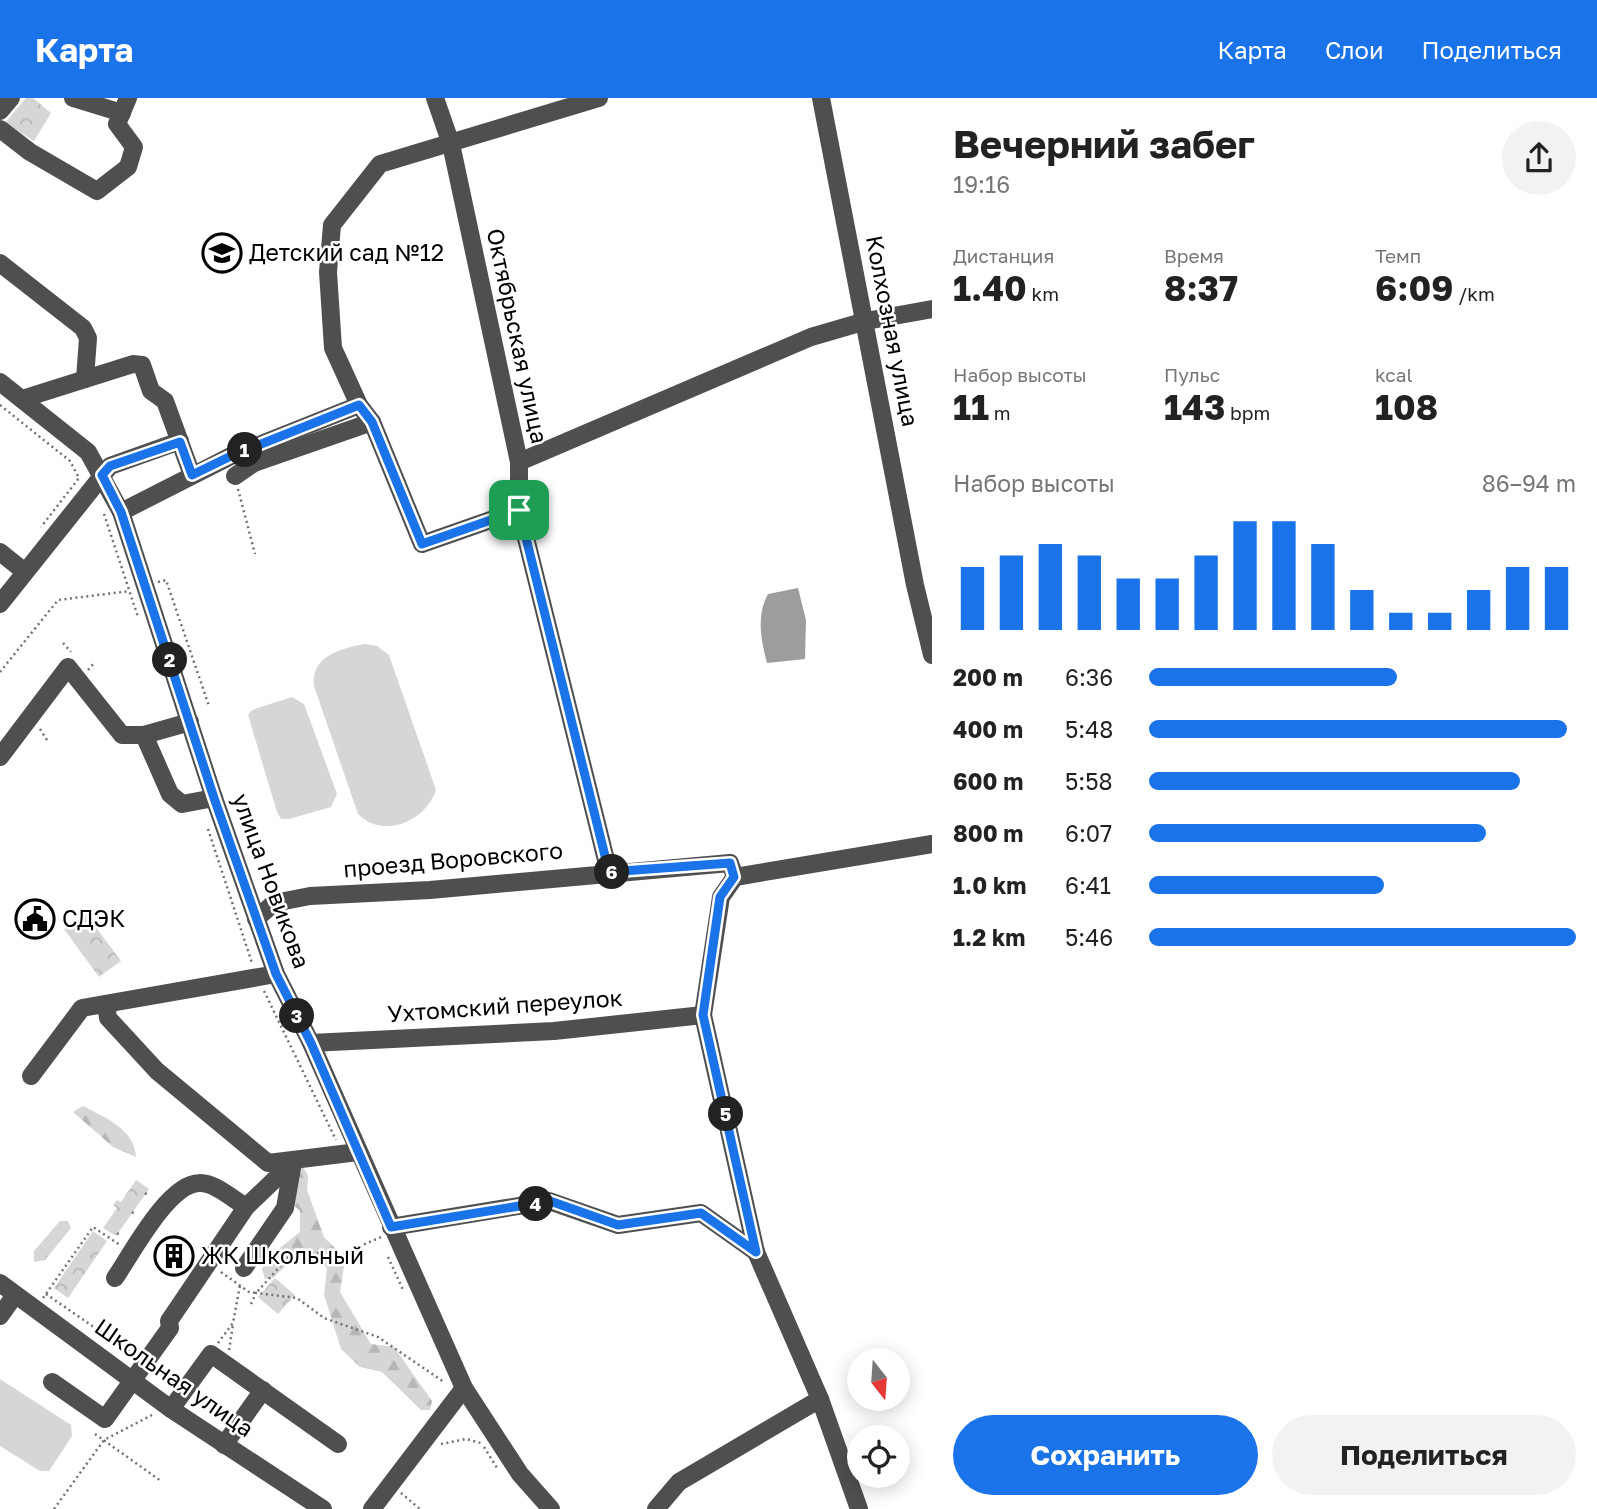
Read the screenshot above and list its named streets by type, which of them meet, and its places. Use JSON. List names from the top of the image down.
{
  "streets": {
    "street": [
      "Колхозная улица",
      "Октябрьская улица",
      "проезд Воровского",
      "улица Новикова",
      "Ухтомский переулок",
      "Школьная улица"
    ]
  },
  "crossings": [
    ["Октябрьская улица", "проезд Воровского"],
    ["проезд Воровского", "улица Новикова"],
    ["улица Новикова", "Ухтомский переулок"]
  ],
  "places": {
    "school or university": ["Детский сад №12"],
    "public building": ["СДЭК"],
    "building": ["ЖК Школьный"]
  },
  "north": "bottom",
  "page": {
    "header": "Карта",
    "nav": ["Карта", "Слои", "Поделиться"],
    "heading": ["Вечерний забег", "19:16"],
    "stats": [
      ["Дистанция", "1.40 km"],
      ["Время", "8:37"],
      ["Темп", "6:09 /km"],
      ["Набор высоты", "11 m"],
      ["Пульс", "143 bpm"],
      ["kcal", "108"]
    ],
    "pins": [
      "1",
      "2",
      "6",
      "3",
      "5",
      "4"
    ],
    "chart": ["Набор высоты", "86–94 m"],
    "list": [
      {
        "name": "200 m",
        "note": "6:36"
      },
      {
        "name": "400 m",
        "note": "5:48"
      },
      {
        "name": "600 m",
        "note": "5:58"
      },
      {
        "name": "800 m",
        "note": "6:07"
      },
      {
        "name": "1.0 km",
        "note": "6:41"
      },
      {
        "name": "1.2 km",
        "note": "5:46"
      }
    ],
    "buttons": ["Сохранить", "Поделиться"]
  }
}
